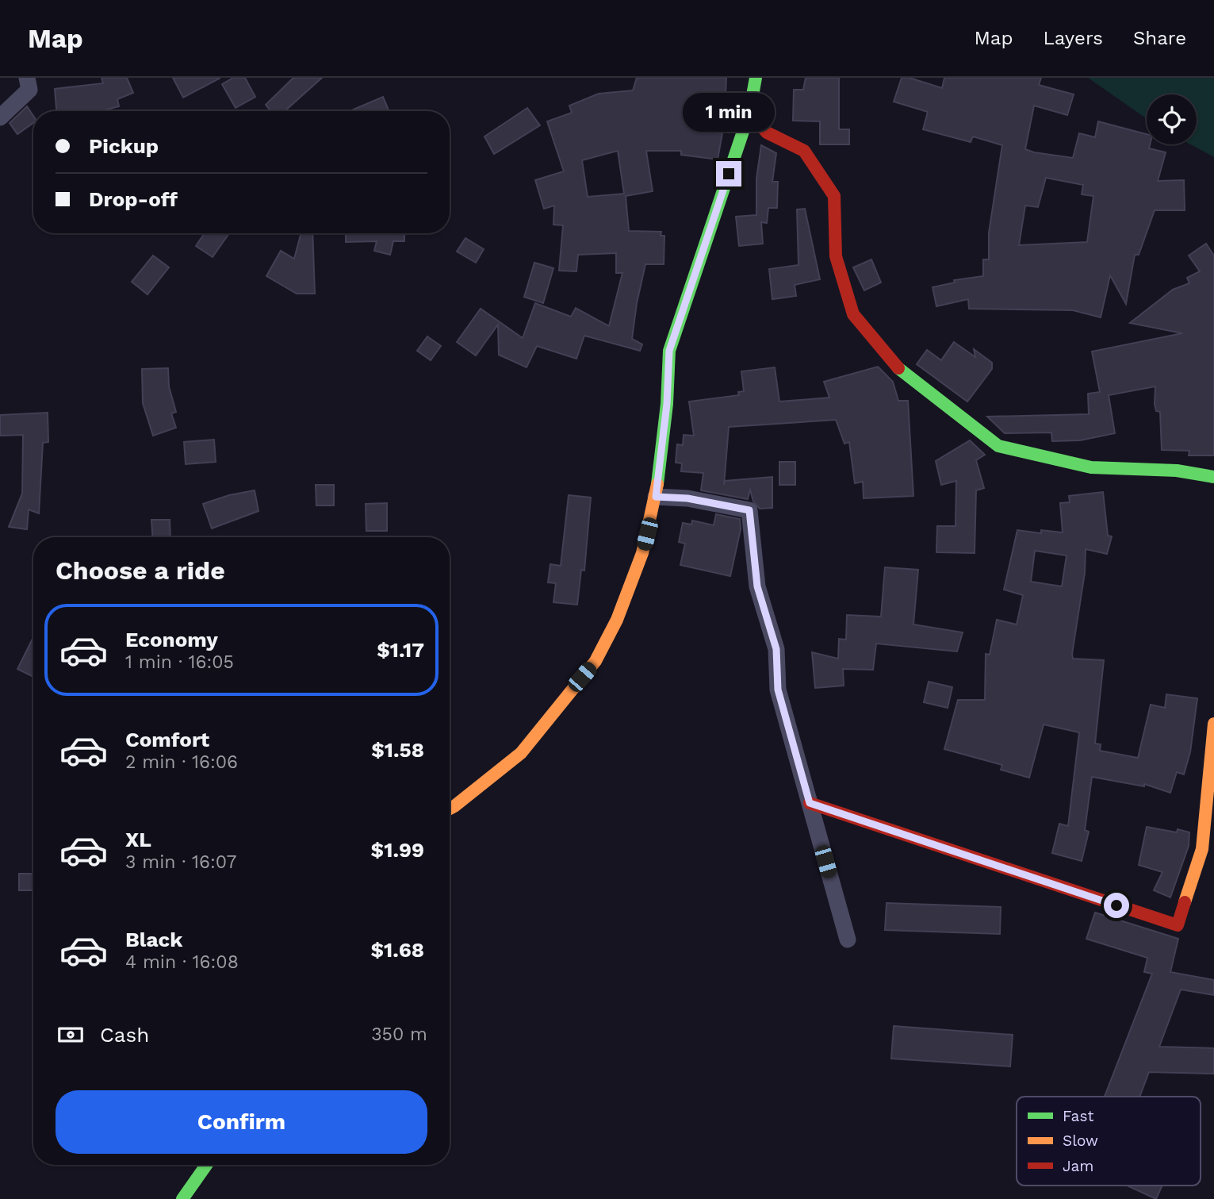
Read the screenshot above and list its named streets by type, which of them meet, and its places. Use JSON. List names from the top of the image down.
{
  "legend": ["Fast", "Slow", "Jam"],
  "page": {
    "header": "Map",
    "nav": ["Map", "Layers", "Share"],
    "bubble": "1 min",
    "banner": ["Pickup", "Drop-off"],
    "heading": "Choose a ride",
    "list": [
      {
        "name": "Economy",
        "note": "1 min · 16:05",
        "value": "$1.17"
      },
      {
        "name": "Comfort",
        "note": "2 min · 16:06",
        "value": "$1.58"
      },
      {
        "name": "XL",
        "note": "3 min · 16:07",
        "value": "$1.99"
      },
      {
        "name": "Black",
        "note": "4 min · 16:08",
        "value": "$1.68"
      }
    ],
    "pay": ["Cash", "350 m"],
    "buttons": "Confirm"
  }
}
